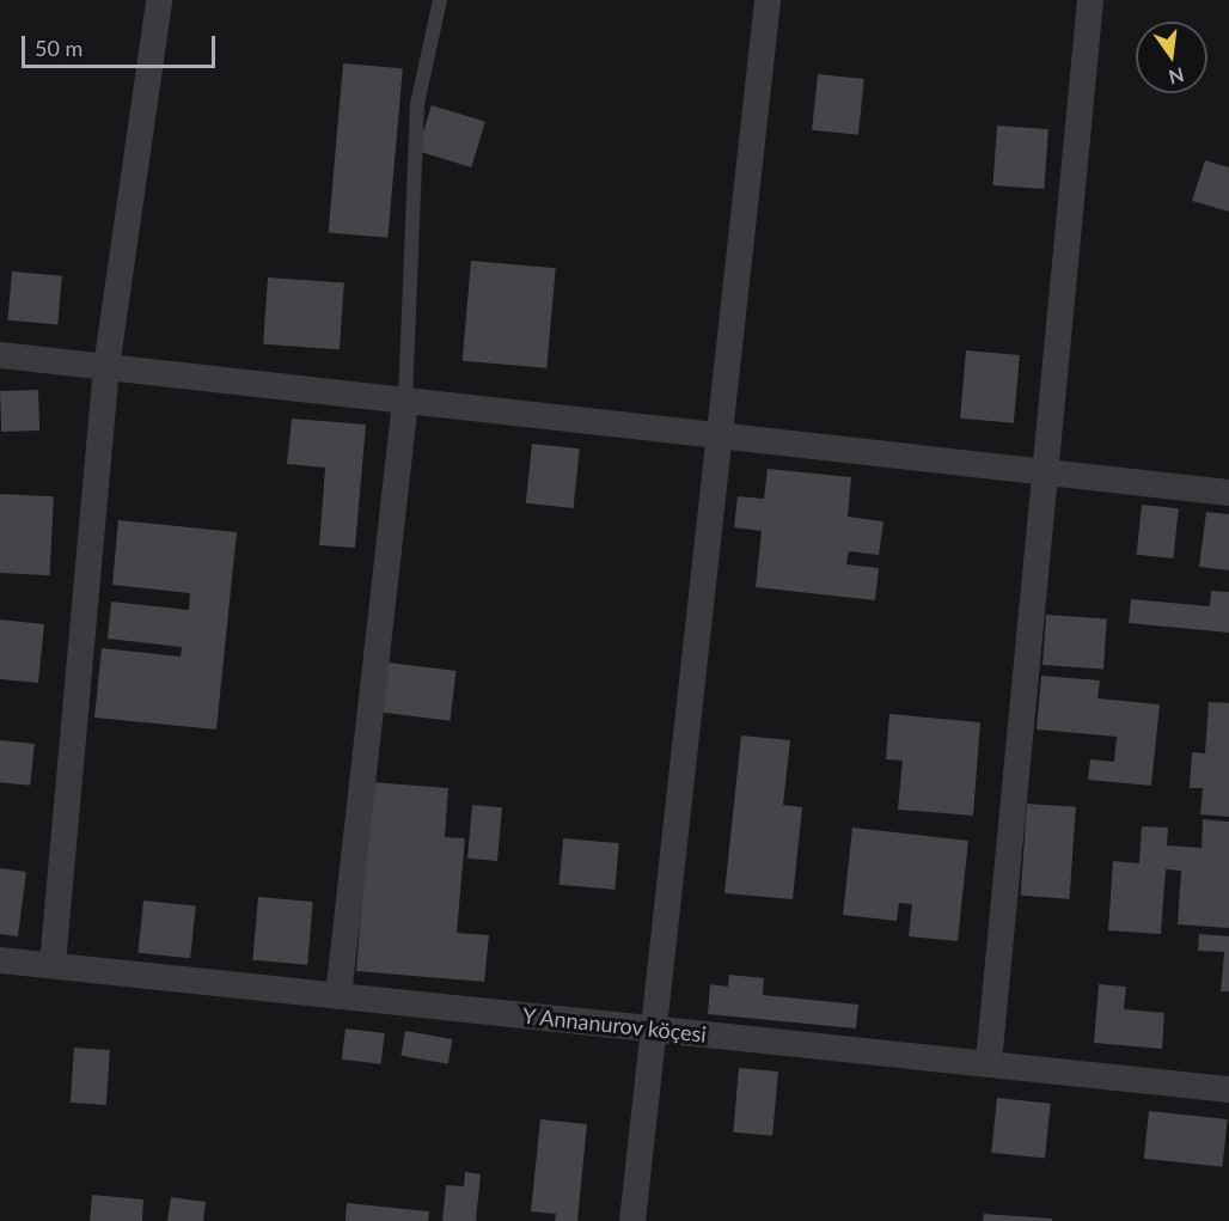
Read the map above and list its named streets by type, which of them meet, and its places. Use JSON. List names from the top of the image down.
{
  "streets": {
    "street": ["Y Annanurov köçesi"]
  },
  "scale_bar": "50 m",
  "north": "bottom"
}
